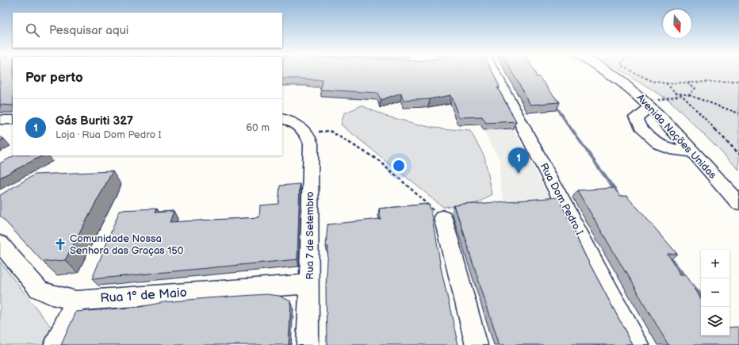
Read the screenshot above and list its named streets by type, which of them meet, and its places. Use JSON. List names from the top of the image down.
{
  "streets": {
    "street": [
      "Avenida Nações Unidas",
      "Rua Dom Pedro I",
      "Rua 7 de Setembro",
      "Rua 1º de Maio"
    ]
  },
  "crossings": [
    ["Rua 7 de Setembro", "Rua 1º de Maio"]
  ],
  "places": {
    "church": ["Comunidade Nossa Senhora das Graças 150"]
  },
  "north": "bottom",
  "page": {
    "search": "Pesquisar aqui",
    "heading": "Por perto",
    "list": [
      {
        "mark": "1",
        "name": "Gás Buriti 327",
        "note": "Loja · Rua Dom Pedro I",
        "value": "60 m"
      }
    ],
    "pins": "1",
    "map_buttons": ["+", "−"]
  }
}
